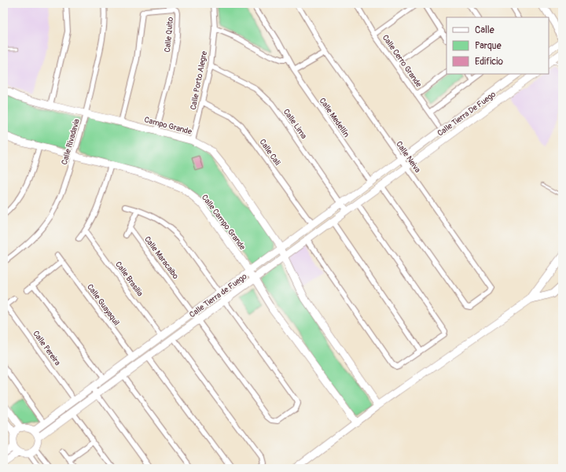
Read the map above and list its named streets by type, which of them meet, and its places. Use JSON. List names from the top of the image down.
{
  "streets": {
    "street": [
      "Calle Quito",
      "Calle Cerro Grande",
      "Calle Porto Alegre",
      "Calle Tierra De Fuego",
      "Calle Medellín",
      "Calle Lima",
      "Campo Grande",
      "Calle Rivadavia",
      "Calle Cali",
      "Calle Neiva",
      "Calle Campo Grande",
      "Calle Maracaibo",
      "Calle Brasilia",
      "Calle Tierra de Fuego",
      "Calle Guayaquil",
      "Calle Pereira"
    ]
  },
  "crossings": [
    ["Calle Quito", "Campo Grande"],
    ["Calle Porto Alegre", "Calle Lima"],
    ["Calle Porto Alegre", "Campo Grande"],
    ["Calle Porto Alegre", "Calle Cali"],
    ["Calle Tierra De Fuego", "Calle Neiva"],
    ["Calle Tierra De Fuego", "Calle Tierra de Fuego"],
    ["Calle Medellín", "Calle Tierra de Fuego"],
    ["Calle Lima", "Calle Tierra de Fuego"],
    ["Campo Grande", "Calle Rivadavia"],
    ["Campo Grande", "Calle Tierra de Fuego"],
    ["Calle Rivadavia", "Calle Campo Grande"],
    ["Calle Cali", "Calle Tierra de Fuego"],
    ["Calle Neiva", "Calle Tierra de Fuego"],
    ["Calle Campo Grande", "Calle Tierra de Fuego"],
    ["Calle Maracaibo", "Calle Tierra de Fuego"],
    ["Calle Brasilia", "Calle Tierra de Fuego"],
    ["Calle Tierra de Fuego", "Calle Guayaquil"],
    ["Calle Tierra de Fuego", "Calle Pereira"]
  ],
  "legend": ["Calle", "Parque", "Edificio"]
}
